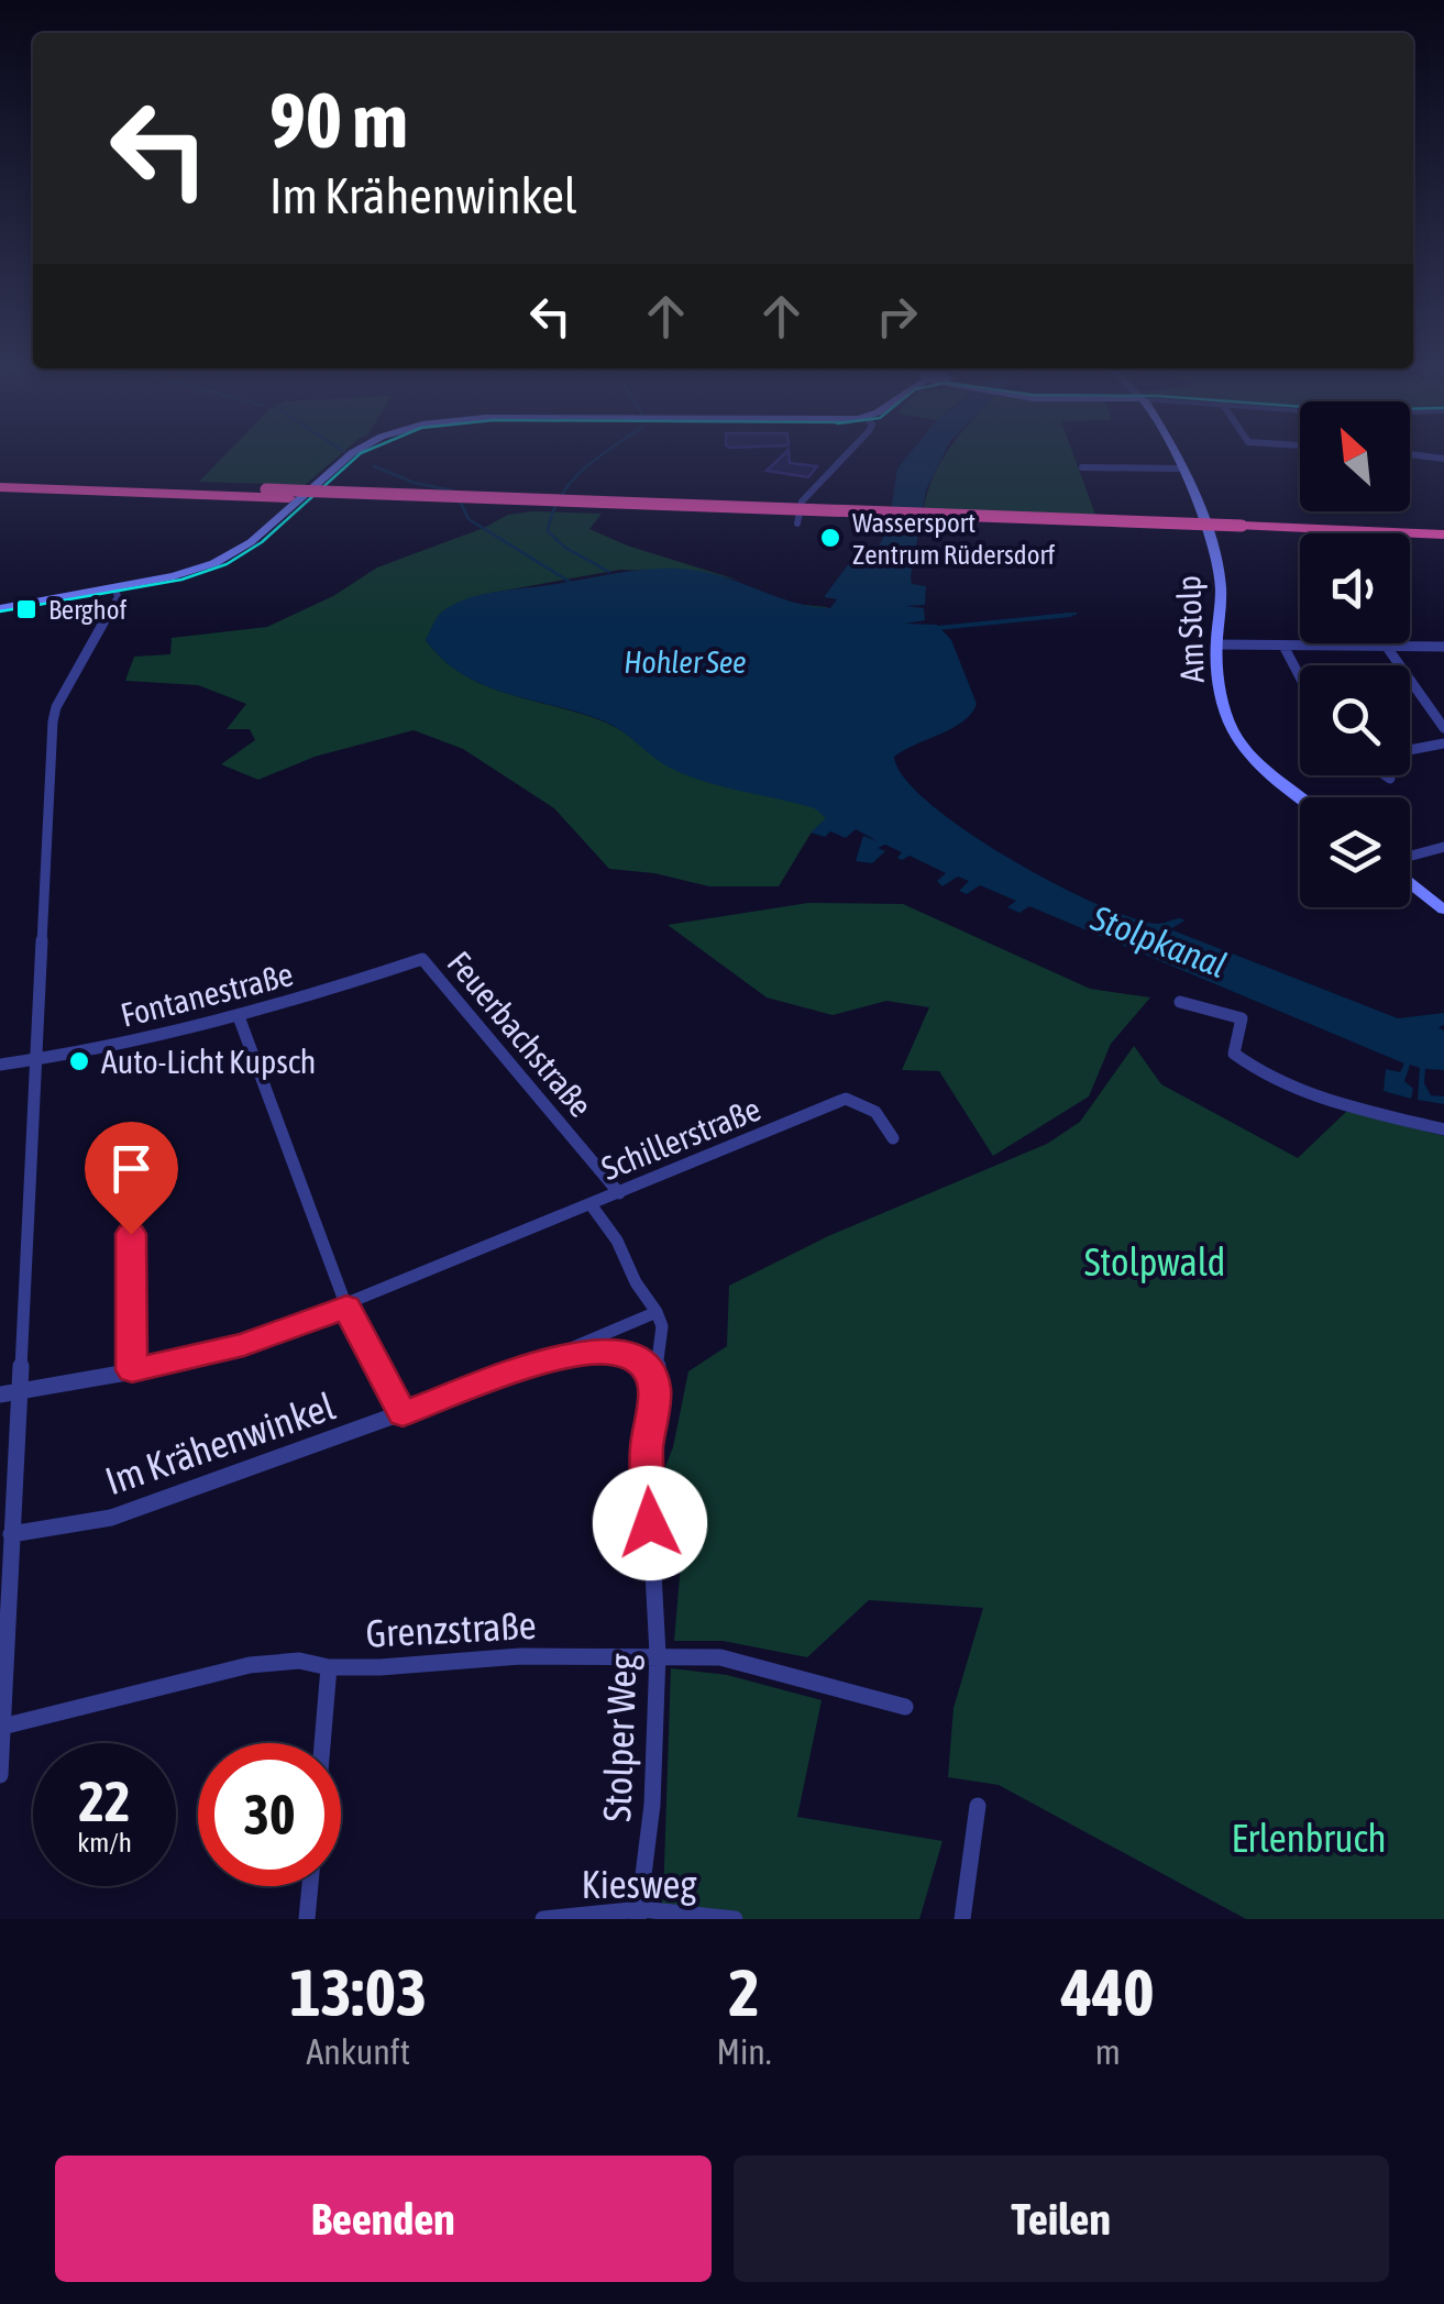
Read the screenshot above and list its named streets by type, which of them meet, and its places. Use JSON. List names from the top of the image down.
{
  "streets": {
    "main road": ["Am Stolp"],
    "street": [
      "Fontanestraße",
      "Feuerbachstraße",
      "Schillerstraße",
      "Im Krähenwinkel",
      "Grenzstraße",
      "Stolper Weg",
      "Kiesweg"
    ]
  },
  "crossings": [
    ["Fontanestraße", "Feuerbachstraße"],
    ["Feuerbachstraße", "Schillerstraße"],
    ["Schillerstraße", "Im Krähenwinkel"],
    ["Im Krähenwinkel", "Stolper Weg"],
    ["Grenzstraße", "Stolper Weg"],
    ["Stolper Weg", "Kiesweg"]
  ],
  "water": ["Hohler See", "Stolpkanal"],
  "parks": ["Stolpwald", "Erlenbruch"],
  "places": {
    "other": ["Wassersport Zentrum Rüdersdorf", "Auto-Licht Kupsch"],
    "transit": ["Berghof"]
  },
  "north": "top left",
  "page": {
    "turn": ["90 m", "Im Krähenwinkel"],
    "speed": "22 km/h",
    "limit": "30",
    "eta": [
      "13:03",
      "Ankunft",
      "2",
      "Min.",
      "440",
      "m"
    ],
    "buttons": ["Beenden", "Teilen"]
  }
}
